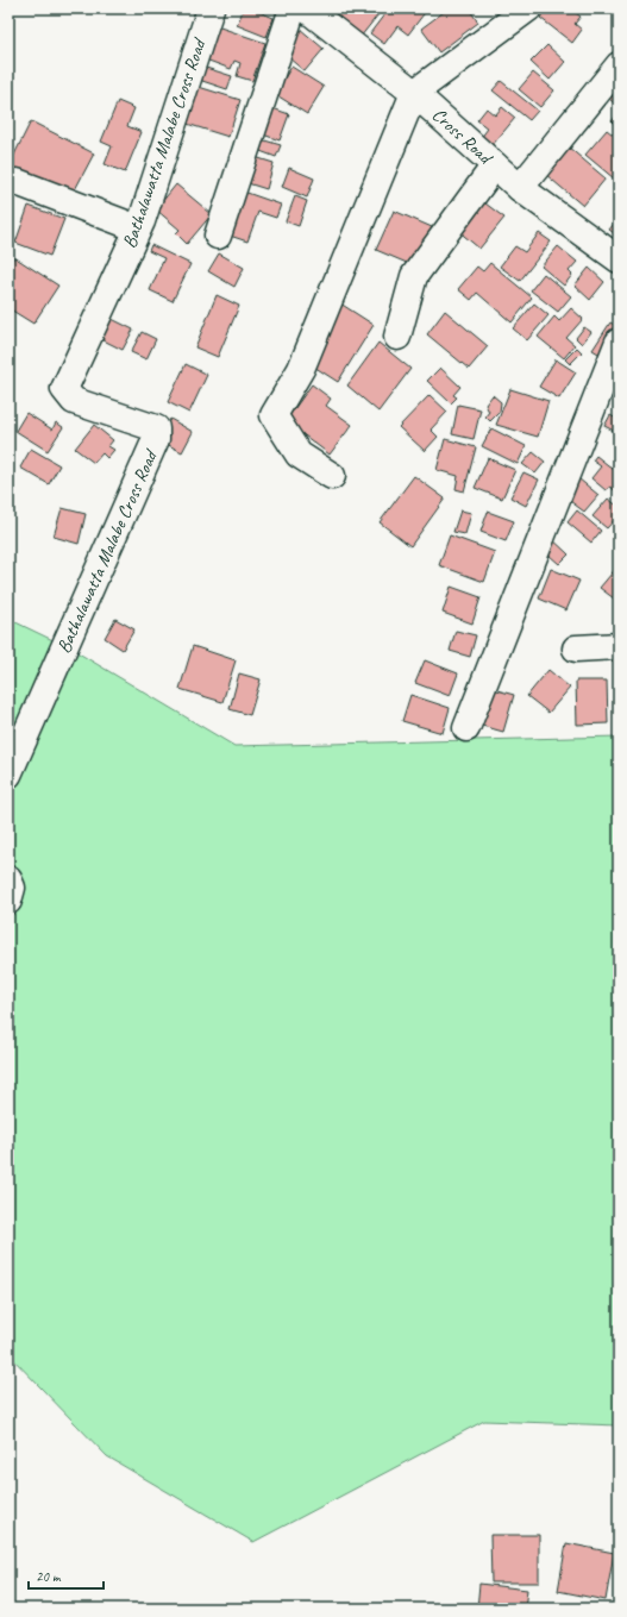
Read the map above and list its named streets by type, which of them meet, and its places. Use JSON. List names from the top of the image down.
{
  "streets": {
    "street": ["Cross Road", "Bathalawatta Malabe Cross Road"]
  },
  "scale_bar": "20 m"
}
